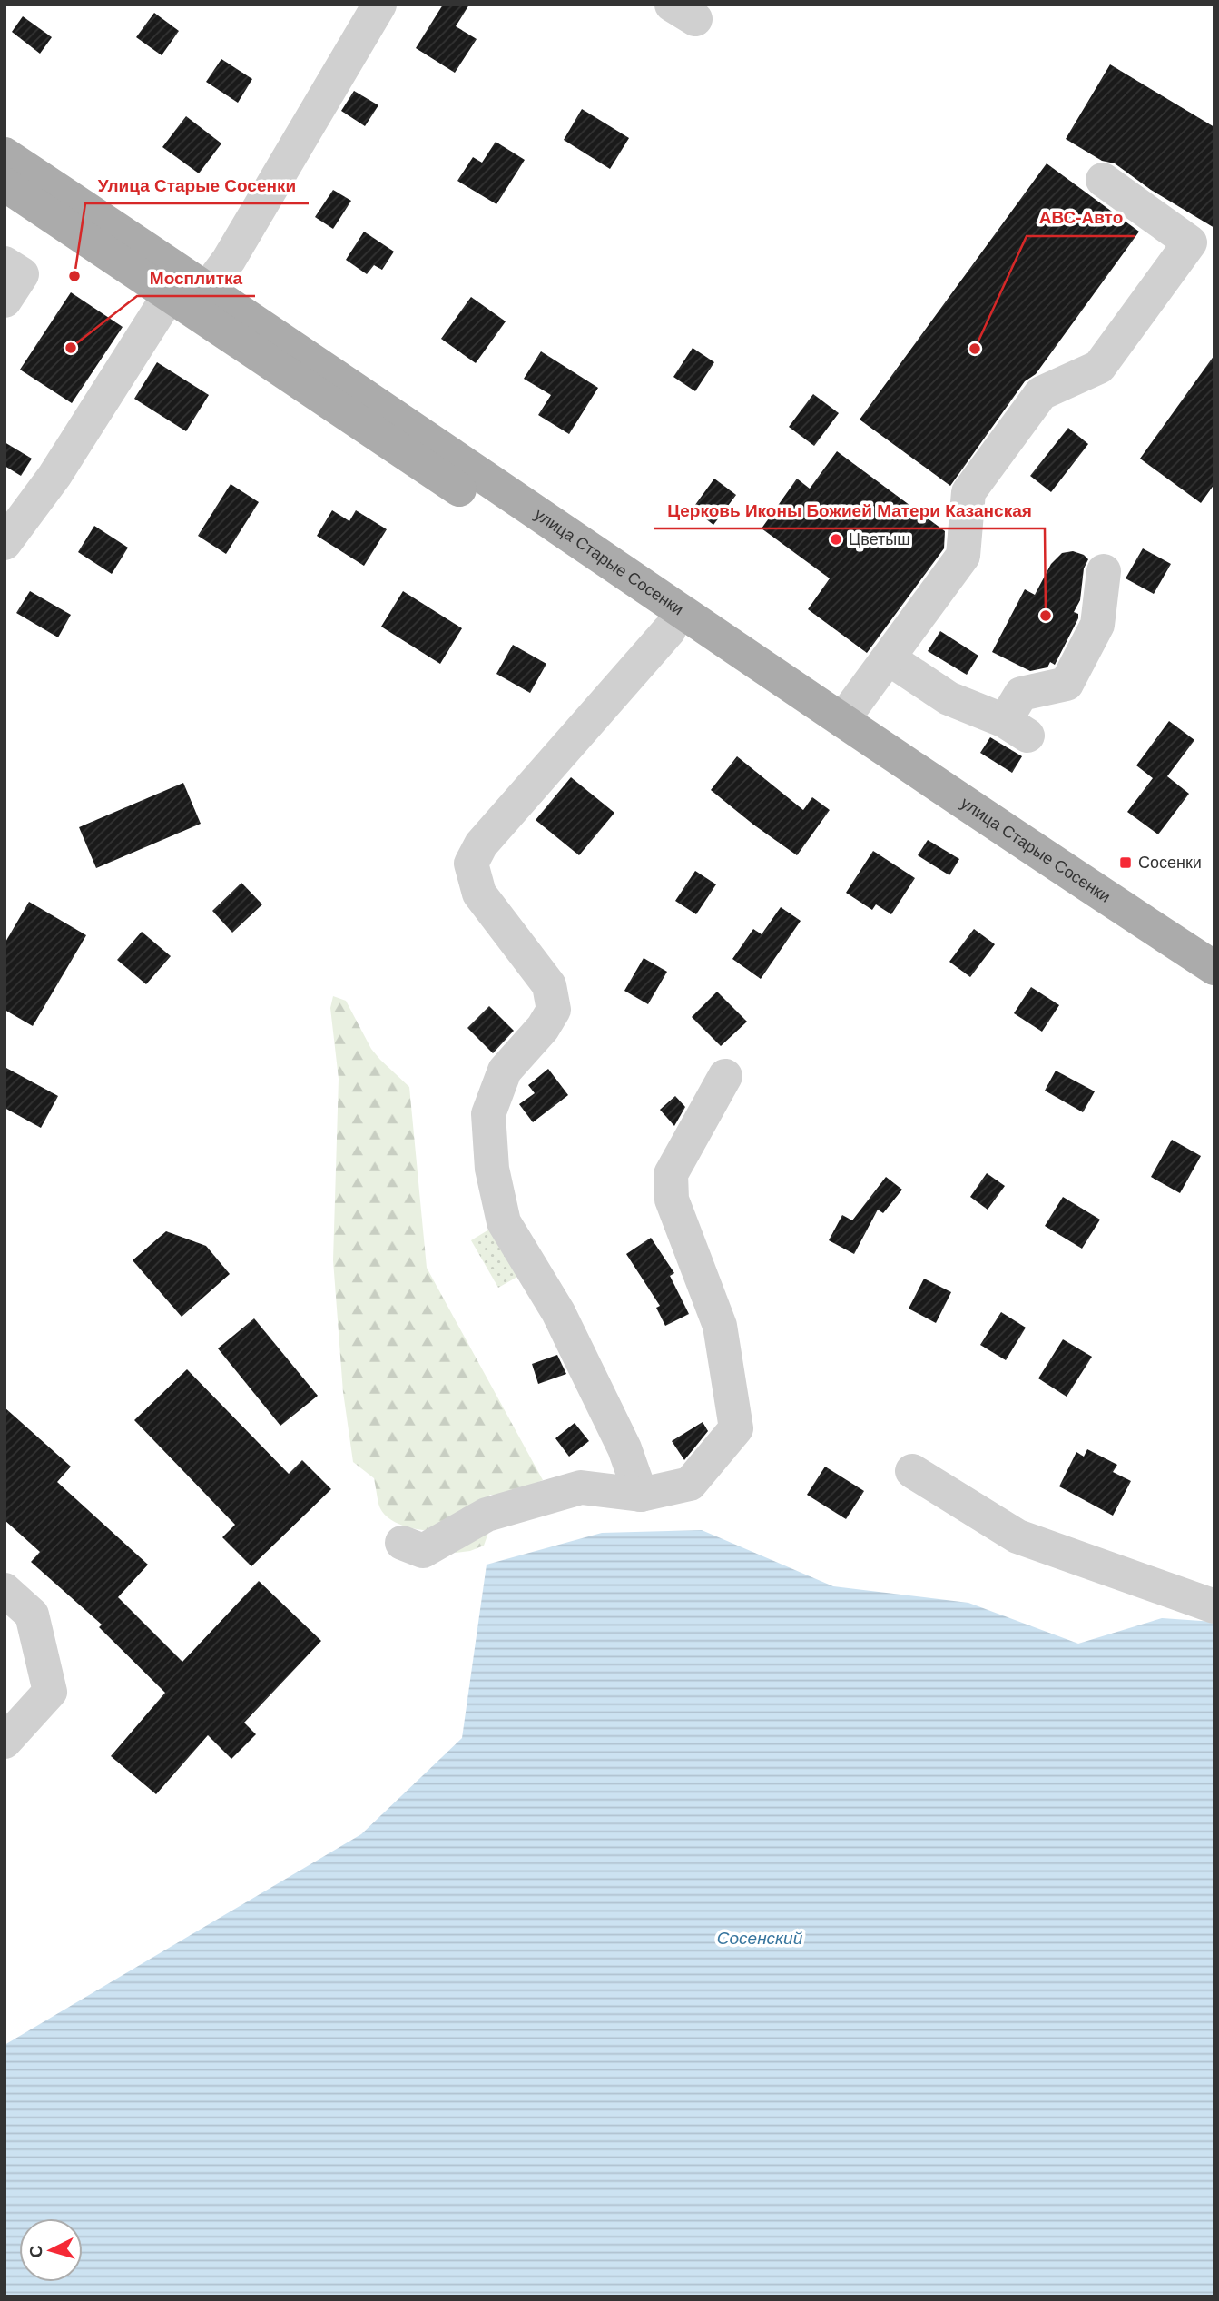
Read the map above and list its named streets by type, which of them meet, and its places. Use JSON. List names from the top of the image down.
{
  "streets": {
    "main road": ["улица Старые Сосенки"]
  },
  "water": ["Сосенский"],
  "places": {
    "other": [
      "Улица Старые Сосенки",
      "Мосплитка",
      "АВС-Авто",
      "Цветыш",
      "Церковь Иконы Божией Матери Казанская"
    ],
    "transit": ["Сосенки"]
  },
  "north": "left"
}
